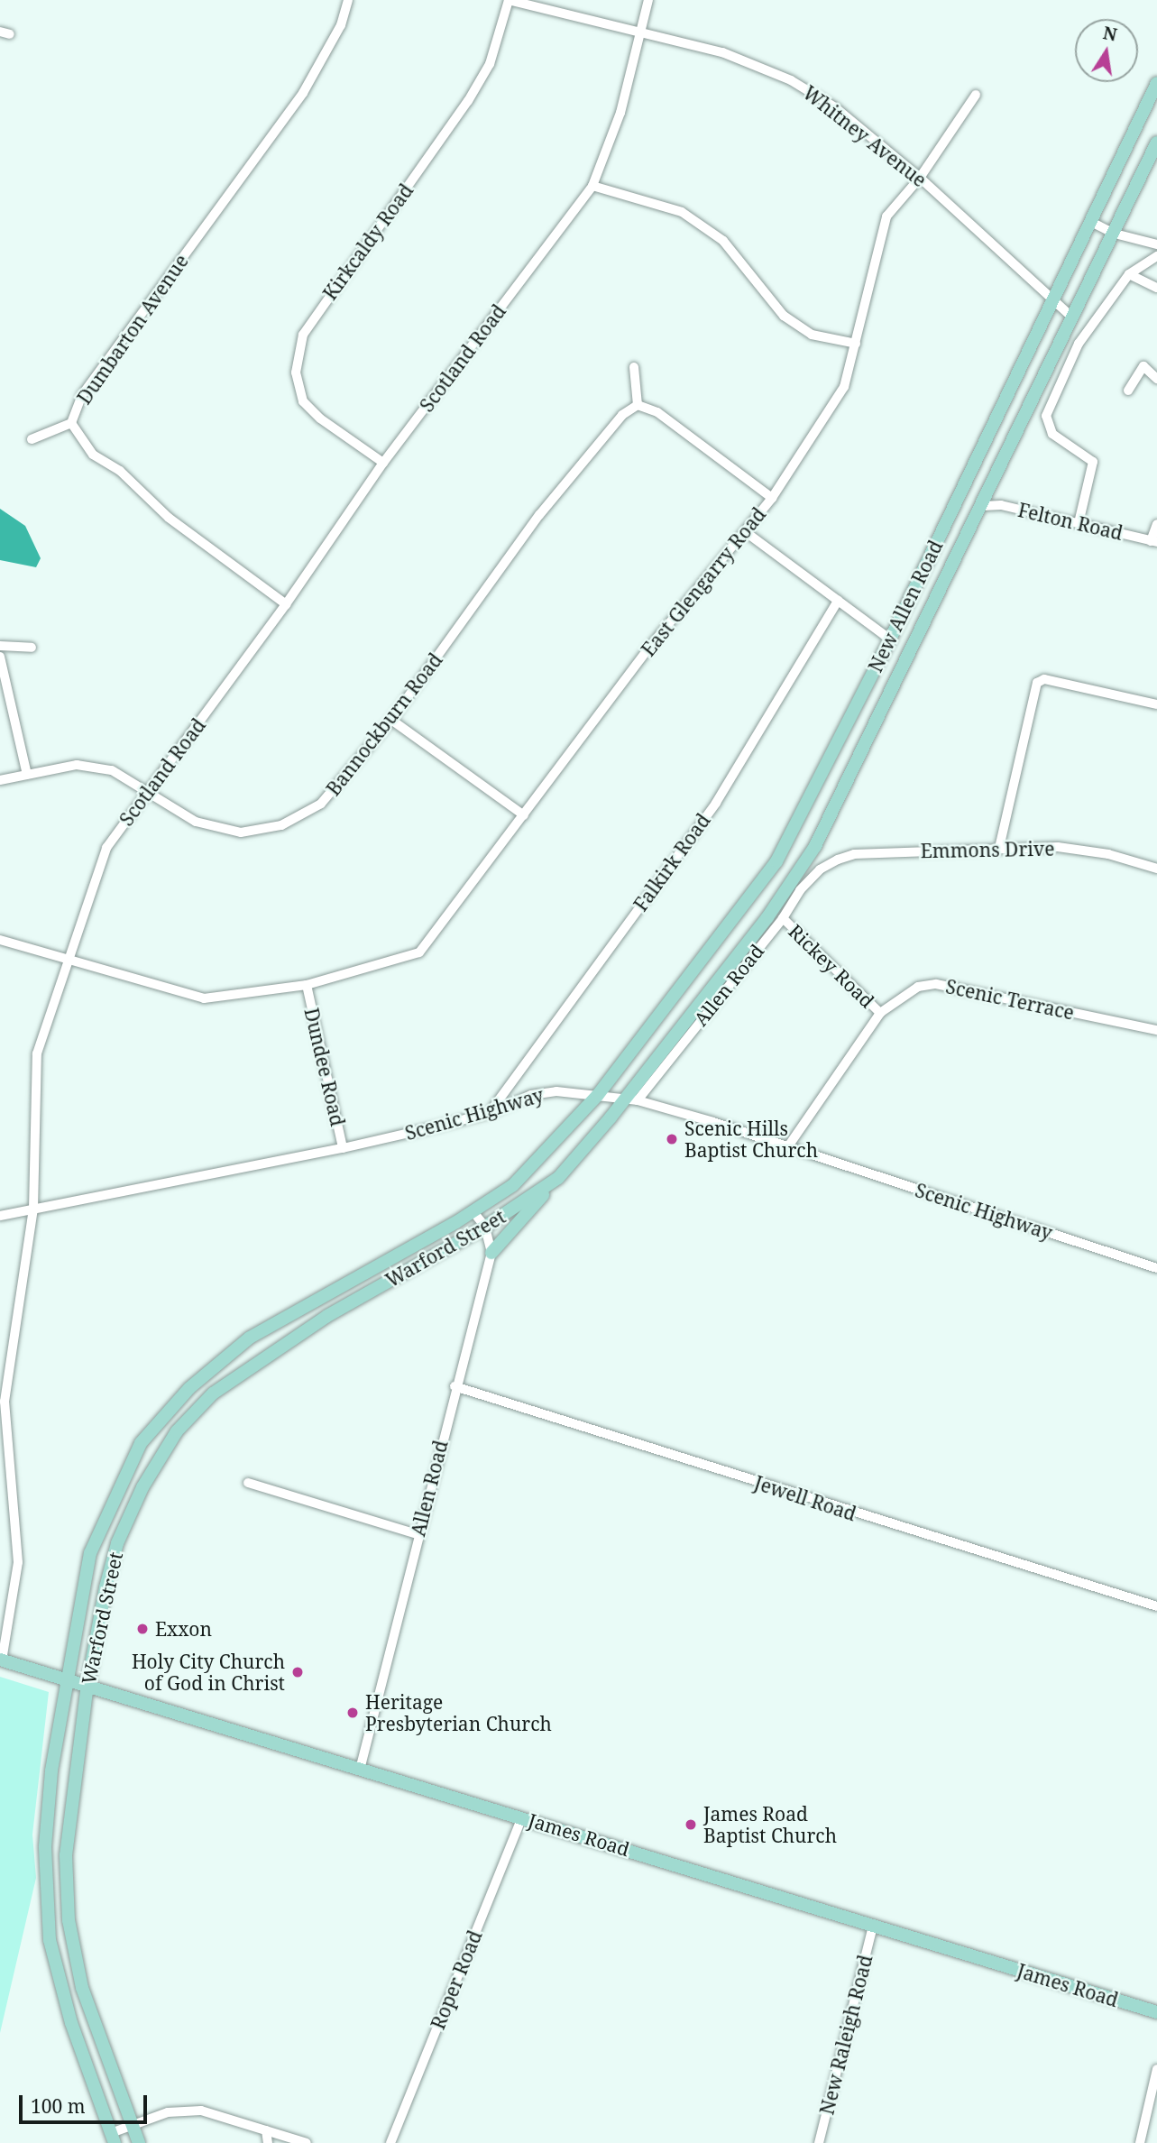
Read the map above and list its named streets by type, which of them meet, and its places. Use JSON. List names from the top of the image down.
{
  "streets": {
    "main road": ["New Allen Road", "Warford Street", "James Road"],
    "street": [
      "Whitney Avenue",
      "Kirkcaldy Road",
      "Dumbarton Avenue",
      "Scotland Road",
      "Felton Road",
      "East Glengarry Road",
      "Bannockburn Road",
      "Emmons Drive",
      "Falkirk Road",
      "Rickey Road",
      "Allen Road",
      "Scenic Terrace",
      "Dundee Road",
      "Scenic Highway",
      "Jewell Road",
      "Roper Road",
      "New Raleigh Road"
    ]
  },
  "crossings": [
    ["Whitney Avenue", "Kirkcaldy Road"],
    ["Whitney Avenue", "Scotland Road"],
    ["Whitney Avenue", "East Glengarry Road"],
    ["Whitney Avenue", "New Allen Road"],
    ["Kirkcaldy Road", "Scotland Road"],
    ["Dumbarton Avenue", "Scotland Road"],
    ["Scotland Road", "Bannockburn Road"],
    ["Scotland Road", "Scenic Highway"],
    ["Scotland Road", "James Road"],
    ["Felton Road", "New Allen Road"],
    ["East Glengarry Road", "Dundee Road"],
    ["New Allen Road", "Allen Road"],
    ["New Allen Road", "Scenic Highway"],
    ["New Allen Road", "Warford Street"],
    ["Emmons Drive", "Allen Road"],
    ["Falkirk Road", "Scenic Highway"],
    ["Rickey Road", "Allen Road"],
    ["Rickey Road", "Scenic Terrace"],
    ["Allen Road", "Scenic Highway"],
    ["Allen Road", "Warford Street"],
    ["Allen Road", "Jewell Road"],
    ["Allen Road", "James Road"],
    ["Scenic Terrace", "Scenic Highway"],
    ["Dundee Road", "Scenic Highway"],
    ["Scenic Highway", "Warford Street"],
    ["Warford Street", "James Road"],
    ["James Road", "Roper Road"],
    ["James Road", "New Raleigh Road"]
  ],
  "places": [
    "Scenic Hills Baptist Church",
    "Exxon",
    "Holy City Church of God in Christ",
    "Heritage Presbyterian Church",
    "James Road Baptist Church"
  ],
  "scale_bar": "100 m",
  "north": "top"
}
